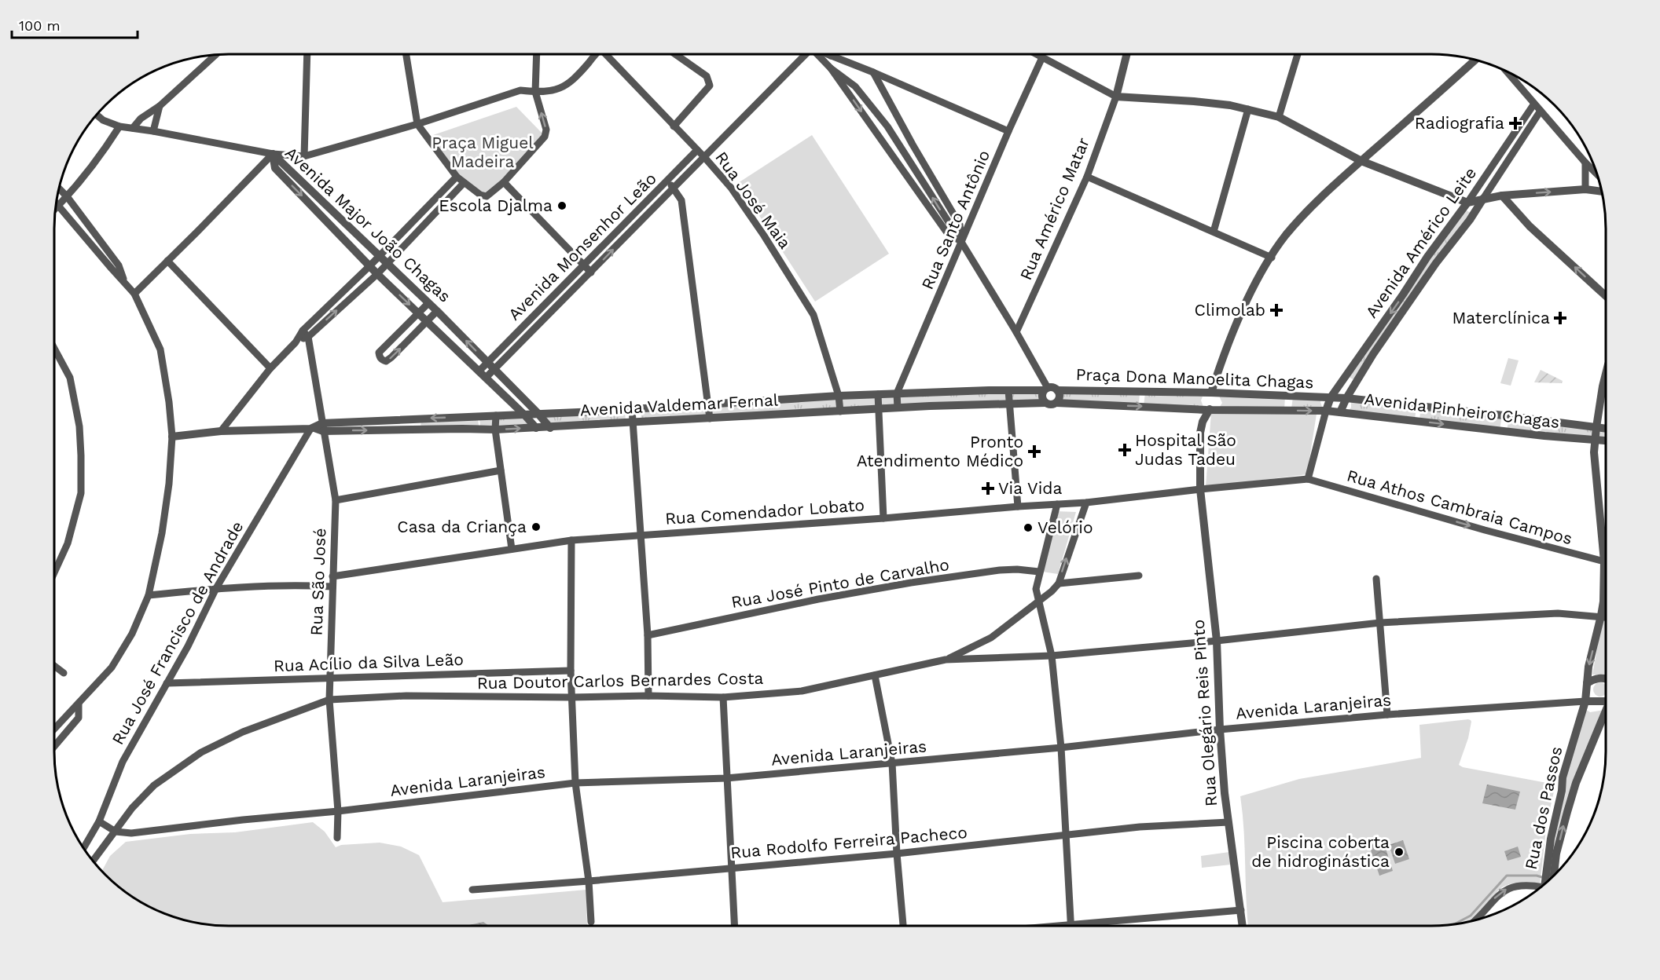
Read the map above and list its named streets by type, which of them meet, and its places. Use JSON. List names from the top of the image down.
{
  "streets": {
    "street": [
      "Rua José Maia",
      "Rua Américo Matar",
      "Rua Santo Antônio",
      "Avenida Major João Chagas",
      "Avenida Américo Leite",
      "Avenida Monsenhor Leão",
      "Praça Dona Manoelita Chagas",
      "Avenida Valdemar Fernal",
      "Avenida Pinheiro Chagas",
      "Rua Athos Cambraia Campos",
      "Rua Comendador Lobato",
      "Rua São José",
      "Rua José Pinto de Carvalho",
      "Rua José Francisco de Andrade",
      "Rua Acílio da Silva Leão",
      "Rua Doutor Carlos Bernardes Costa",
      "Avenida Laranjeiras",
      "Rua Olegário Reis Pinto",
      "Rua dos Passos",
      "Rua Rodolfo Ferreira Pacheco"
    ]
  },
  "crossings": [
    ["Rua José Maia", "Avenida Monsenhor Leão"],
    ["Rua José Maia", "Avenida Valdemar Fernal"],
    ["Rua Santo Antônio", "Avenida Valdemar Fernal"],
    ["Avenida Major João Chagas", "Avenida Monsenhor Leão"],
    ["Avenida Major João Chagas", "Avenida Valdemar Fernal"],
    ["Avenida Américo Leite", "Praça Dona Manoelita Chagas"],
    ["Avenida Américo Leite", "Avenida Pinheiro Chagas"],
    ["Praça Dona Manoelita Chagas", "Avenida Valdemar Fernal"],
    ["Praça Dona Manoelita Chagas", "Avenida Pinheiro Chagas"],
    ["Praça Dona Manoelita Chagas", "Rua Athos Cambraia Campos"],
    ["Praça Dona Manoelita Chagas", "Rua Comendador Lobato"],
    ["Praça Dona Manoelita Chagas", "Rua Olegário Reis Pinto"],
    ["Avenida Valdemar Fernal", "Rua São José"],
    ["Avenida Valdemar Fernal", "Rua José Francisco de Andrade"],
    ["Avenida Pinheiro Chagas", "Rua dos Passos"],
    ["Rua Athos Cambraia Campos", "Rua dos Passos"],
    ["Rua Comendador Lobato", "Rua São José"],
    ["Rua Comendador Lobato", "Rua Olegário Reis Pinto"],
    ["Rua São José", "Rua José Francisco de Andrade"],
    ["Rua São José", "Rua Acílio da Silva Leão"],
    ["Rua São José", "Rua Doutor Carlos Bernardes Costa"],
    ["Rua São José", "Avenida Laranjeiras"],
    ["Rua José Francisco de Andrade", "Rua Acílio da Silva Leão"],
    ["Rua Doutor Carlos Bernardes Costa", "Avenida Laranjeiras"],
    ["Rua Doutor Carlos Bernardes Costa", "Rua Olegário Reis Pinto"],
    ["Rua Doutor Carlos Bernardes Costa", "Rua dos Passos"],
    ["Avenida Laranjeiras", "Rua Olegário Reis Pinto"],
    ["Avenida Laranjeiras", "Rua dos Passos"],
    ["Rua Olegário Reis Pinto", "Rua Rodolfo Ferreira Pacheco"]
  ],
  "one_way": ["Rua Athos Cambraia Campos"],
  "parks": ["Praça Miguel Madeira"],
  "places": {
    "health": [
      "Radiografia",
      "Climolab",
      "Materclínica",
      "Hospital São Judas Tadeu",
      "Pronto Atendimento Médico",
      "Via Vida"
    ],
    "other": [
      "Escola Djalma",
      "Casa da Criança",
      "Velório",
      "Piscina coberta de hidroginástica"
    ]
  },
  "scale_bar": "100 m"
}
